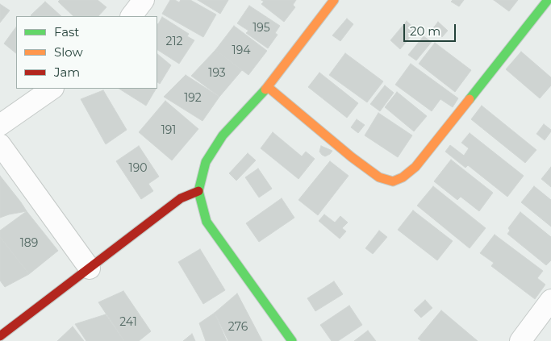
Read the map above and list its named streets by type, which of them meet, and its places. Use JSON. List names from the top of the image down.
{
  "house_numbers": [
    "195",
    "212",
    "194",
    "193",
    "192",
    "191",
    "190",
    "189",
    "241",
    "276"
  ],
  "legend": ["Fast", "Slow", "Jam"],
  "scale_bar": "20 m"
}
